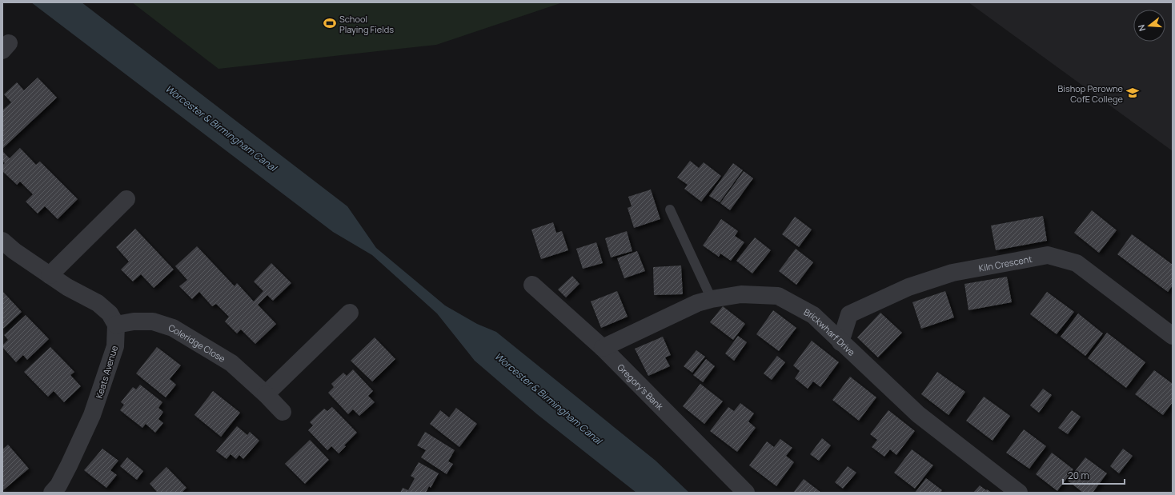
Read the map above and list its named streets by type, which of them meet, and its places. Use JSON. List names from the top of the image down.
{
  "streets": {
    "street": [
      "Kiln Crescent",
      "Brickwharf Drive",
      "Coleridge Close",
      "Keats Avenue",
      "Gregory's Bank"
    ]
  },
  "crossings": [
    ["Kiln Crescent", "Brickwharf Drive"],
    ["Brickwharf Drive", "Gregory's Bank"],
    ["Coleridge Close", "Keats Avenue"]
  ],
  "water": ["Worcester & Birmingham Canal"],
  "places": {
    "sports": ["School Playing Fields"],
    "school or university": ["Bishop Perowne CofE College"]
  },
  "scale_bar": "20 m",
  "north": "left"
}
